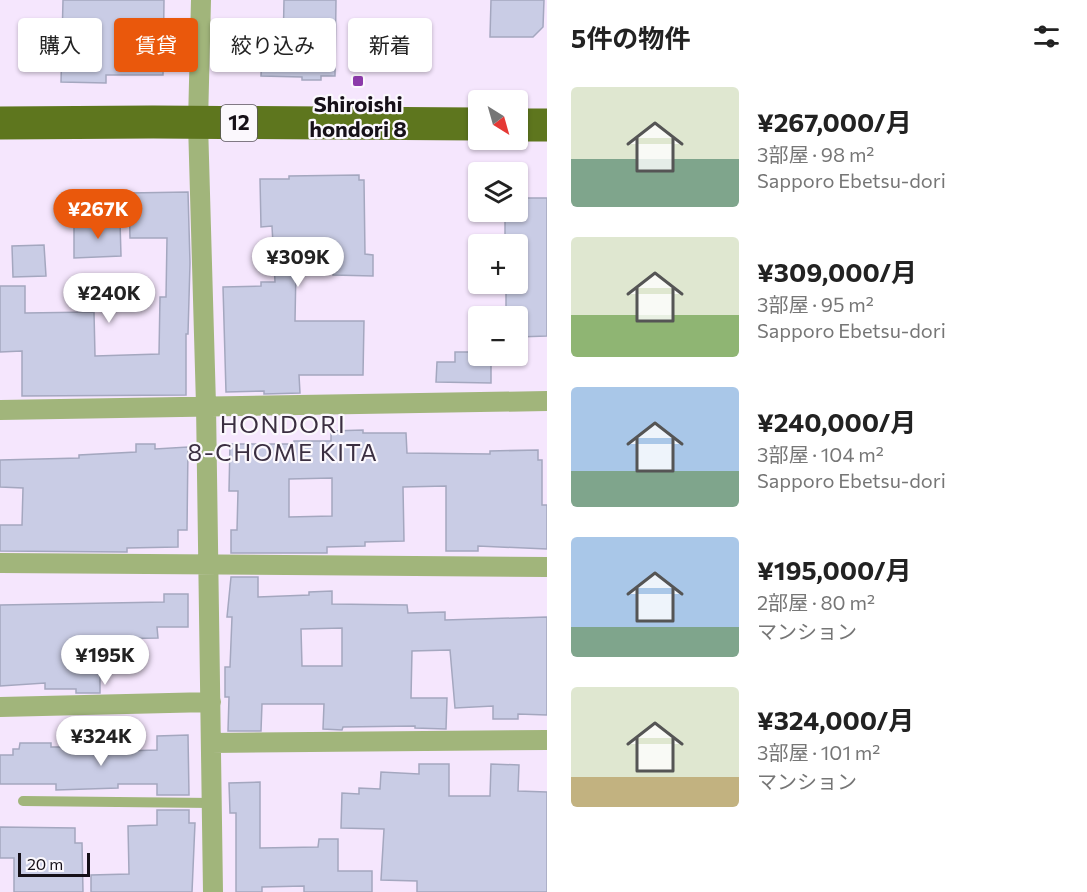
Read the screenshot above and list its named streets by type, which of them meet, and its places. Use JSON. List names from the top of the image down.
{
  "streets": {
    "highway": ["12"]
  },
  "districts": ["HONDORI 8-CHOME KITA"],
  "places": {
    "transit": ["Shiroishi hondori 8"]
  },
  "scale_bar": "20 m",
  "north": "bottom right",
  "page": {
    "heading": "5件の物件",
    "chip": [
      "購入",
      "賃貸",
      "絞り込み",
      "新着"
    ],
    "list": [
      {
        "name": "¥267,000/月",
        "note": "3部屋 · 98 m² · Sapporo Ebetsu-dori"
      },
      {
        "name": "¥309,000/月",
        "note": "3部屋 · 95 m² · Sapporo Ebetsu-dori"
      },
      {
        "name": "¥240,000/月",
        "note": "3部屋 · 104 m² · Sapporo Ebetsu-dori"
      },
      {
        "name": "¥195,000/月",
        "note": "2部屋 · 80 m² · マンション"
      },
      {
        "name": "¥324,000/月",
        "note": "3部屋 · 101 m² · マンション"
      }
    ],
    "map_buttons": ["+", "−"],
    "price": [
      "¥267K",
      "¥309K",
      "¥240K",
      "¥195K",
      "¥324K"
    ],
    "scale": "20 m"
  }
}
